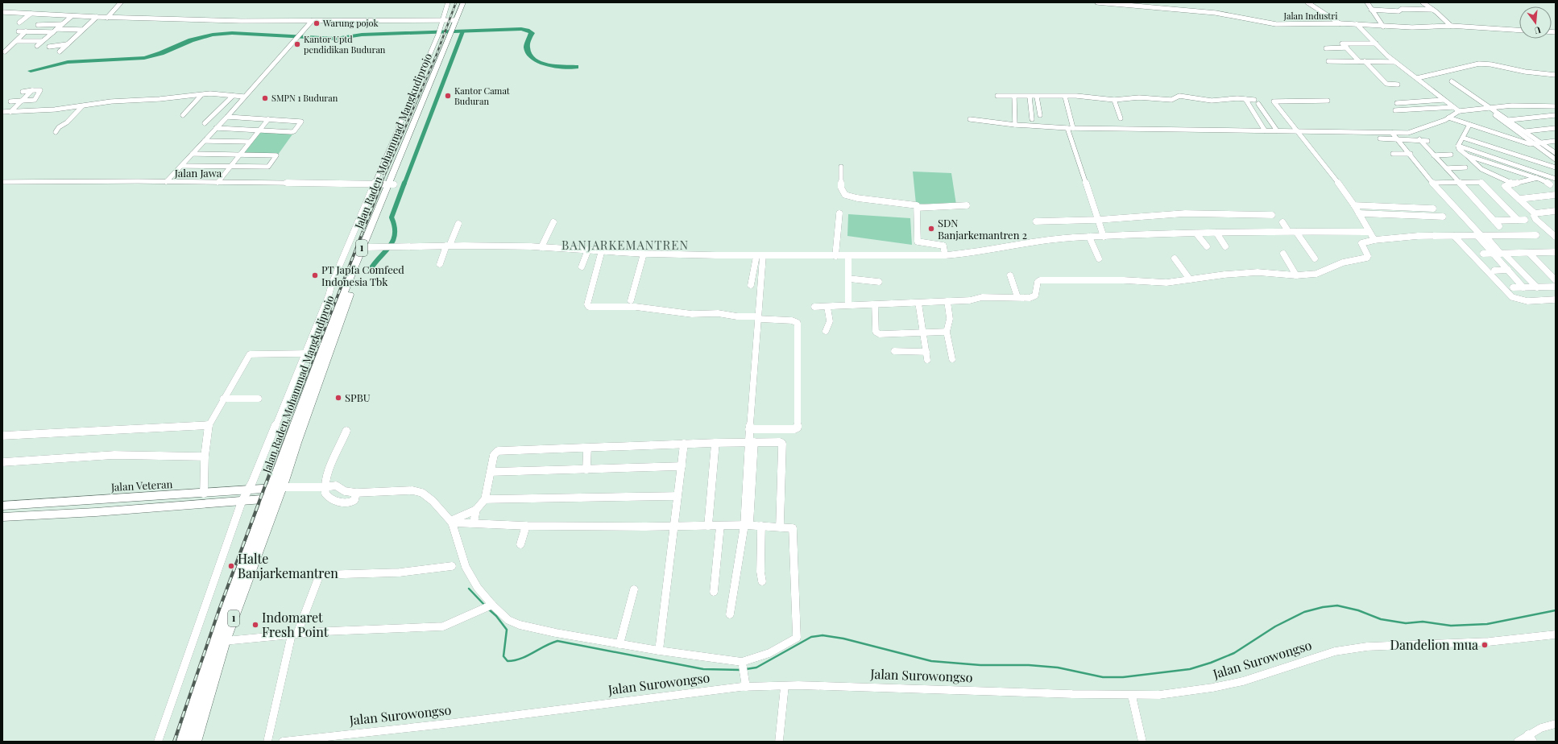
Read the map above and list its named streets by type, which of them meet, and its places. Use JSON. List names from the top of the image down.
{
  "streets": {
    "highway": ["Jalan Raden Mohammad Mangkudiprojo", "1"],
    "main road": ["Jalan Veteran"],
    "street": ["Jalan Industri", "Jalan Jawa", "Jalan Surowongso"]
  },
  "crossings": [
    ["Jalan Raden Mohammad Mangkudiprojo", "Jalan Jawa"],
    ["Jalan Raden Mohammad Mangkudiprojo", "1"],
    ["Jalan Raden Mohammad Mangkudiprojo", "Jalan Veteran"],
    ["1", "Jalan Veteran"]
  ],
  "districts": ["BANJARKEMANTREN"],
  "places": [
    "Warung pojok",
    "Kantor Uptd pendidikan Buduran",
    "Kantor Camat Buduran",
    "SMPN 1 Buduran",
    "SDN Banjarkemantren 2",
    "PT Japfa Comfeed Indonesia Tbk",
    "SPBU",
    "Halte Banjarkemantren",
    "Indomaret Fresh Point",
    "Dandelion mua"
  ],
  "north": "bottom"
}
